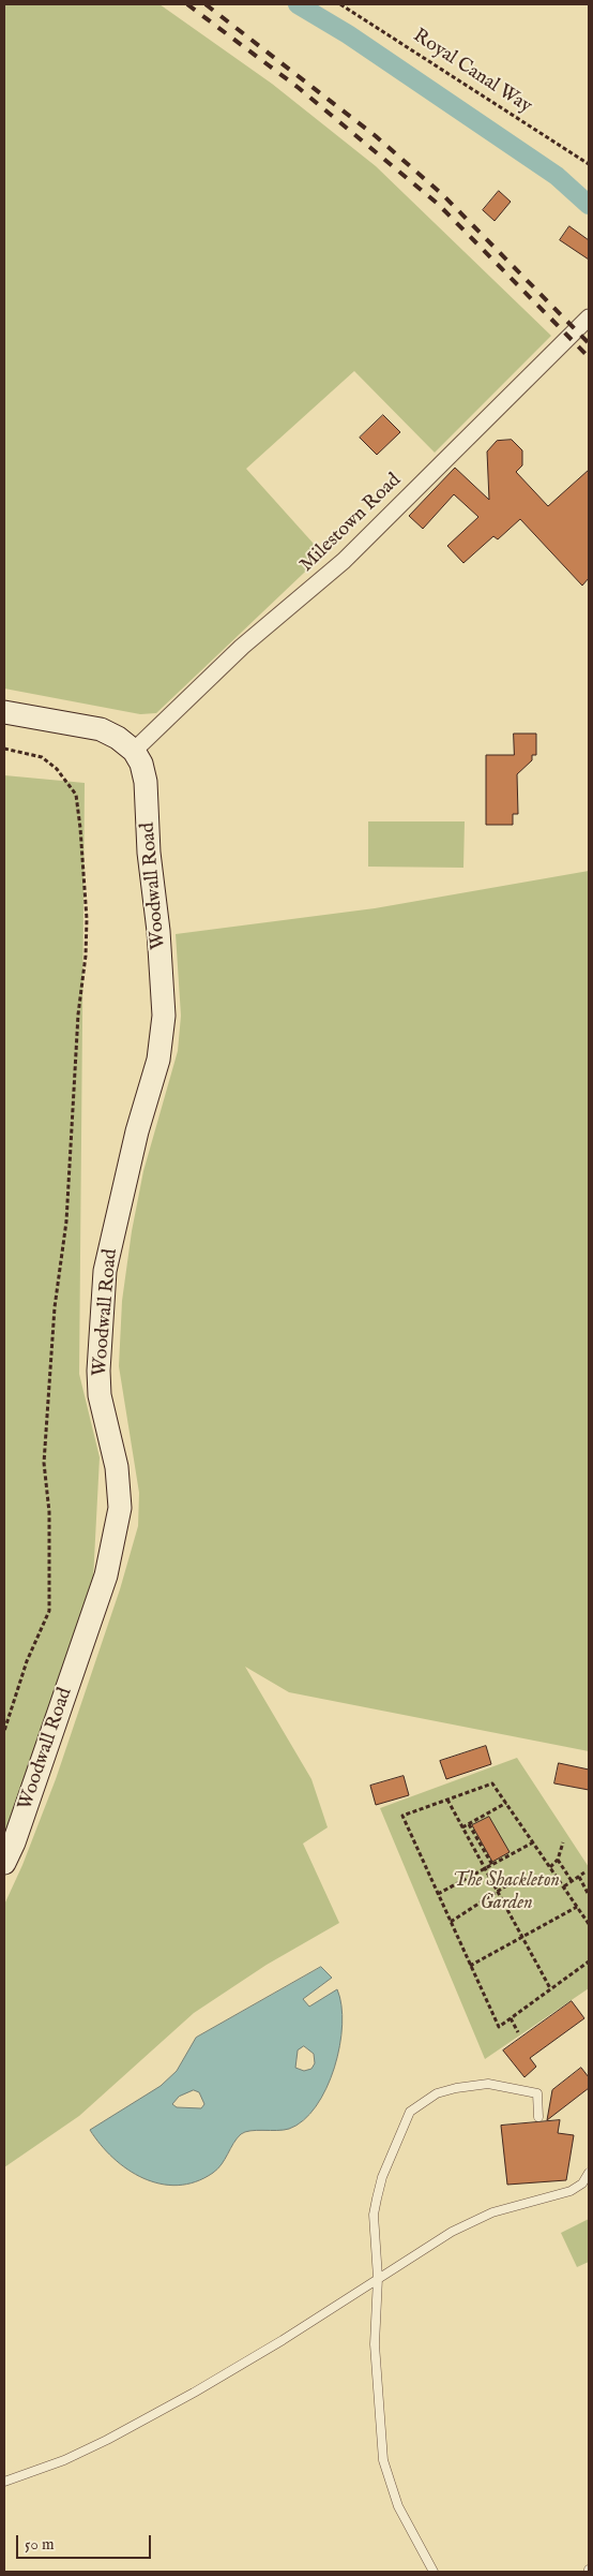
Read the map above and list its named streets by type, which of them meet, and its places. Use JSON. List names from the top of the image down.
{
  "streets": {
    "main road": ["Woodwall Road"],
    "street": ["Milestown Road"],
    "path": ["Royal Canal Way"]
  },
  "crossings": [
    ["Milestown Road", "Woodwall Road"]
  ],
  "parks": ["The Shackleton Garden"],
  "scale_bar": "50 m"
}
